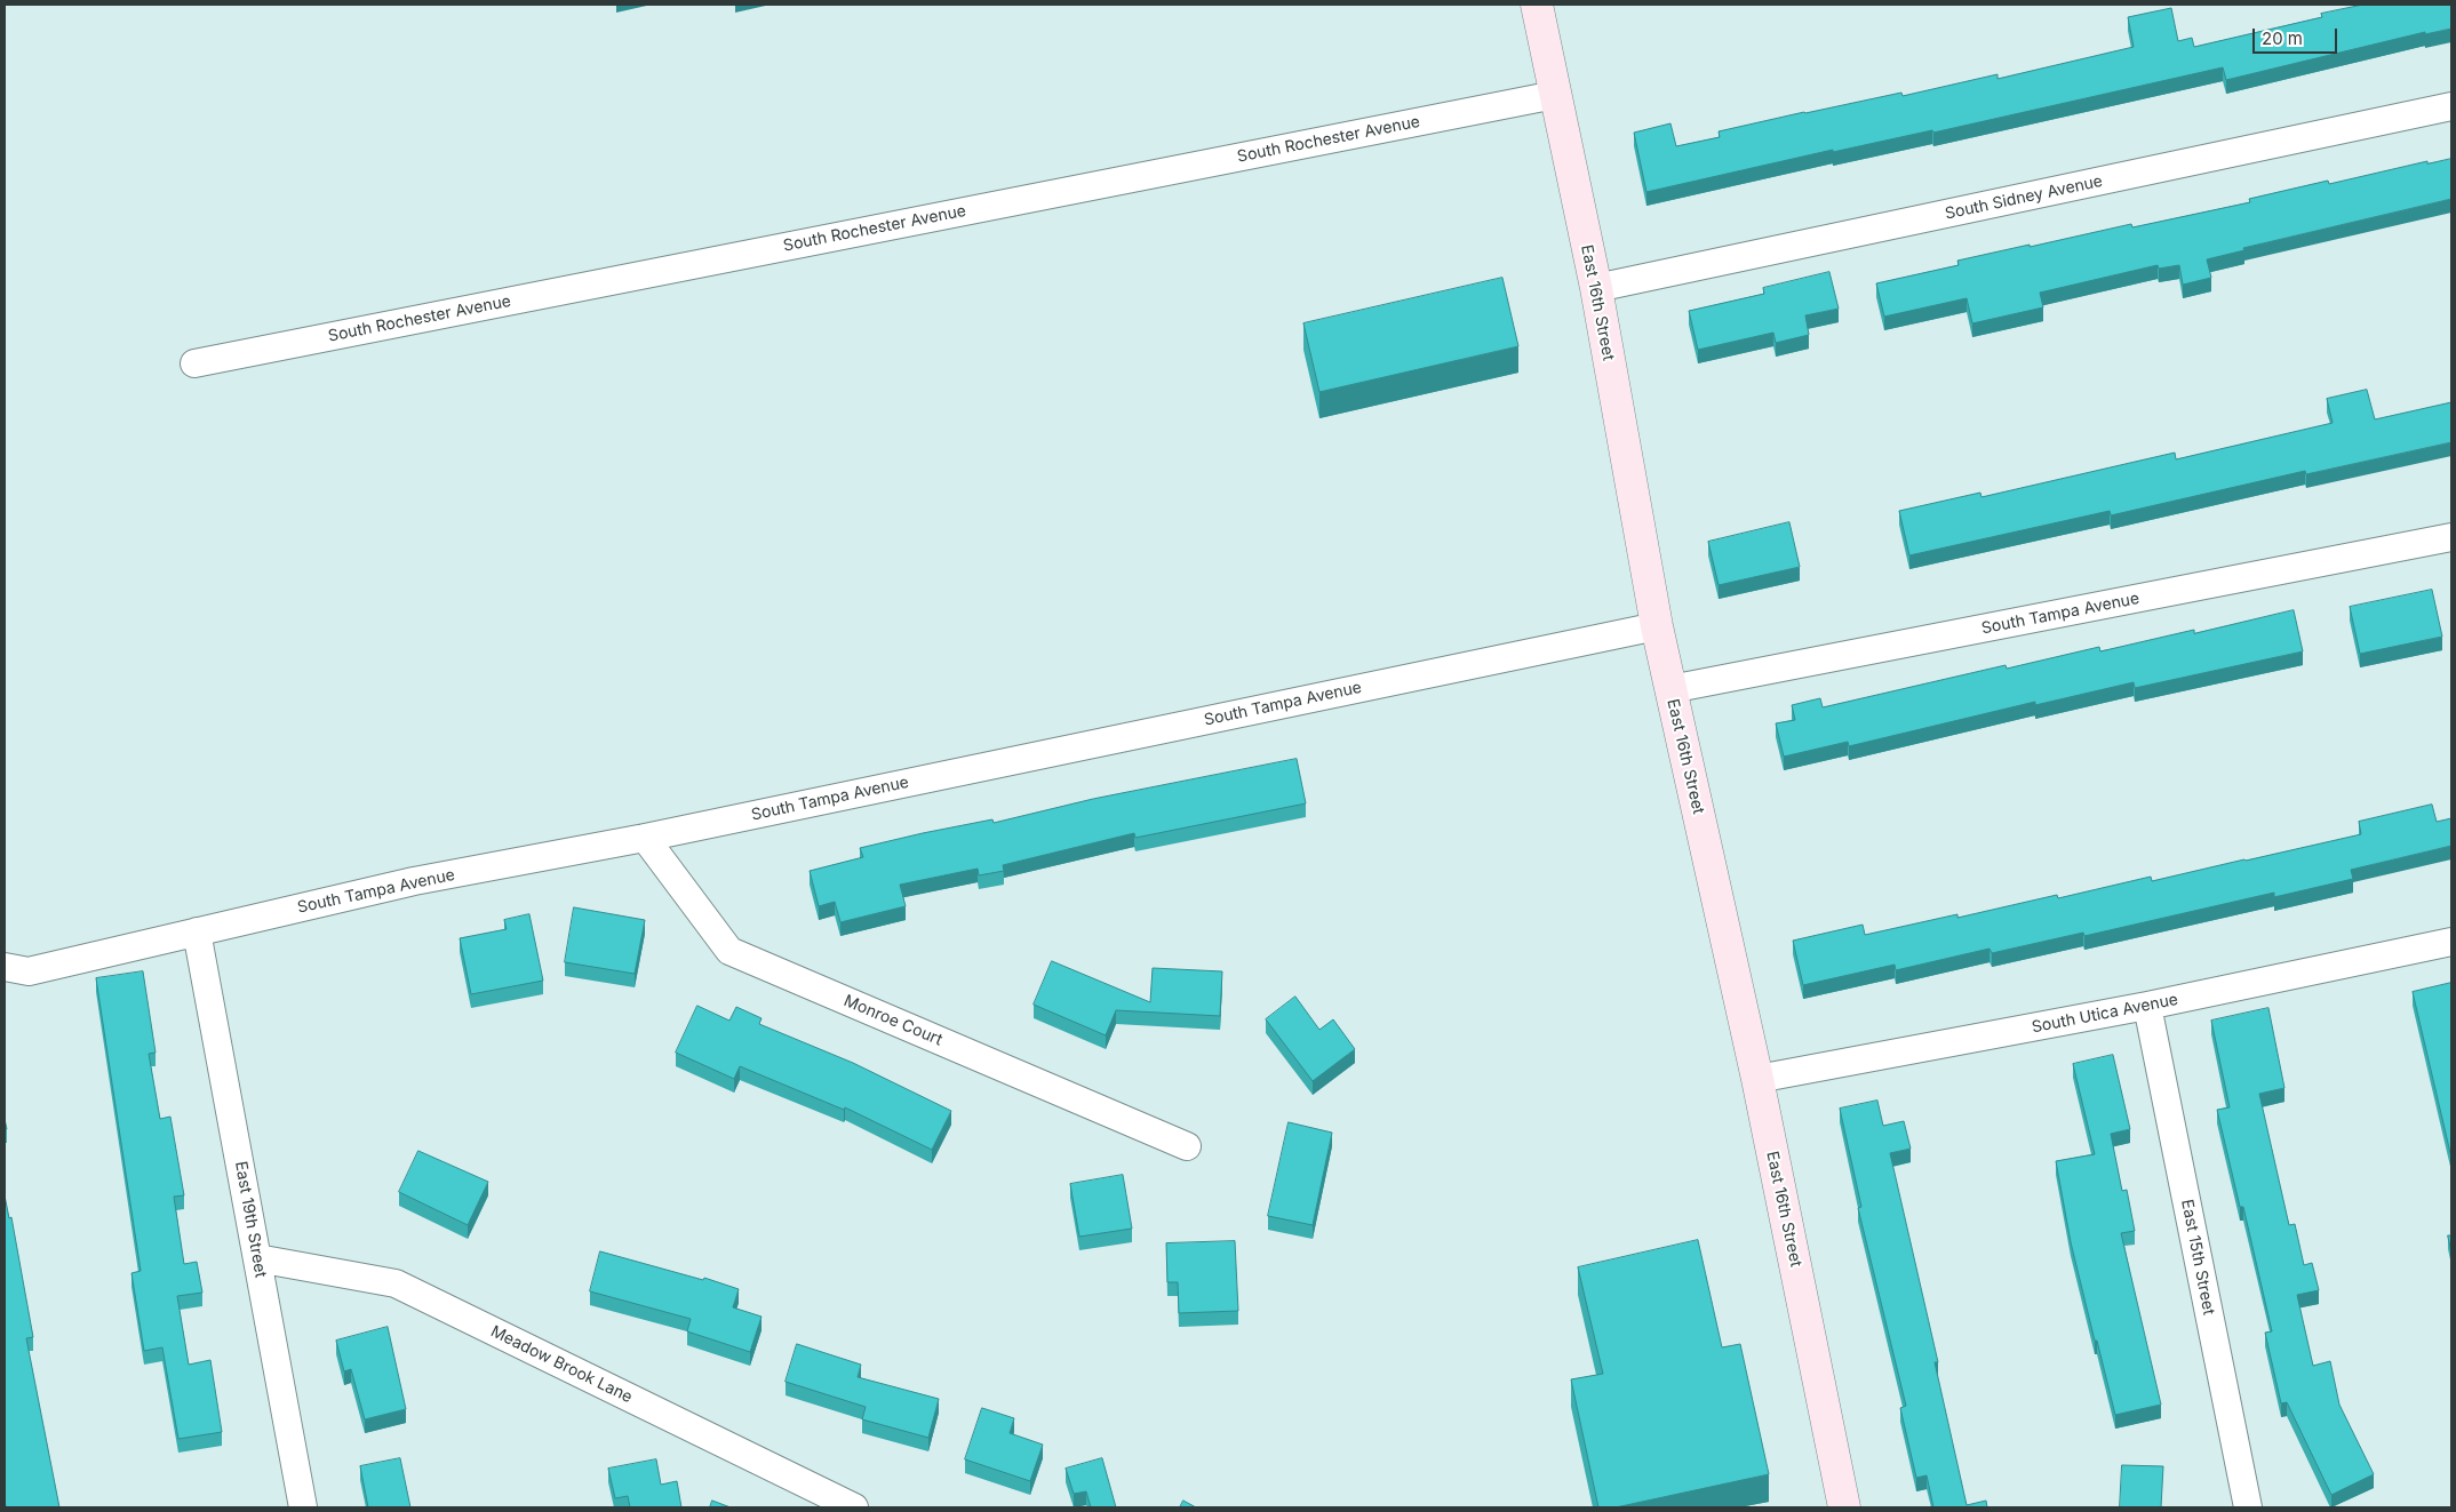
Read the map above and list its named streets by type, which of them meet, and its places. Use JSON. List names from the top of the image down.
{
  "streets": {
    "street": [
      "South Rochester Avenue",
      "South Sidney Avenue",
      "East 16th Street",
      "South Tampa Avenue",
      "South Utica Avenue",
      "Monroe Court",
      "East 19th Street",
      "East 15th Street",
      "Meadow Brook Lane"
    ]
  },
  "crossings": [
    ["South Rochester Avenue", "East 16th Street"],
    ["South Sidney Avenue", "East 16th Street"],
    ["East 16th Street", "South Tampa Avenue"],
    ["East 16th Street", "South Utica Avenue"],
    ["South Tampa Avenue", "Monroe Court"],
    ["South Tampa Avenue", "East 19th Street"],
    ["South Utica Avenue", "East 15th Street"],
    ["East 19th Street", "Meadow Brook Lane"]
  ],
  "scale_bar": "20 m"
}
